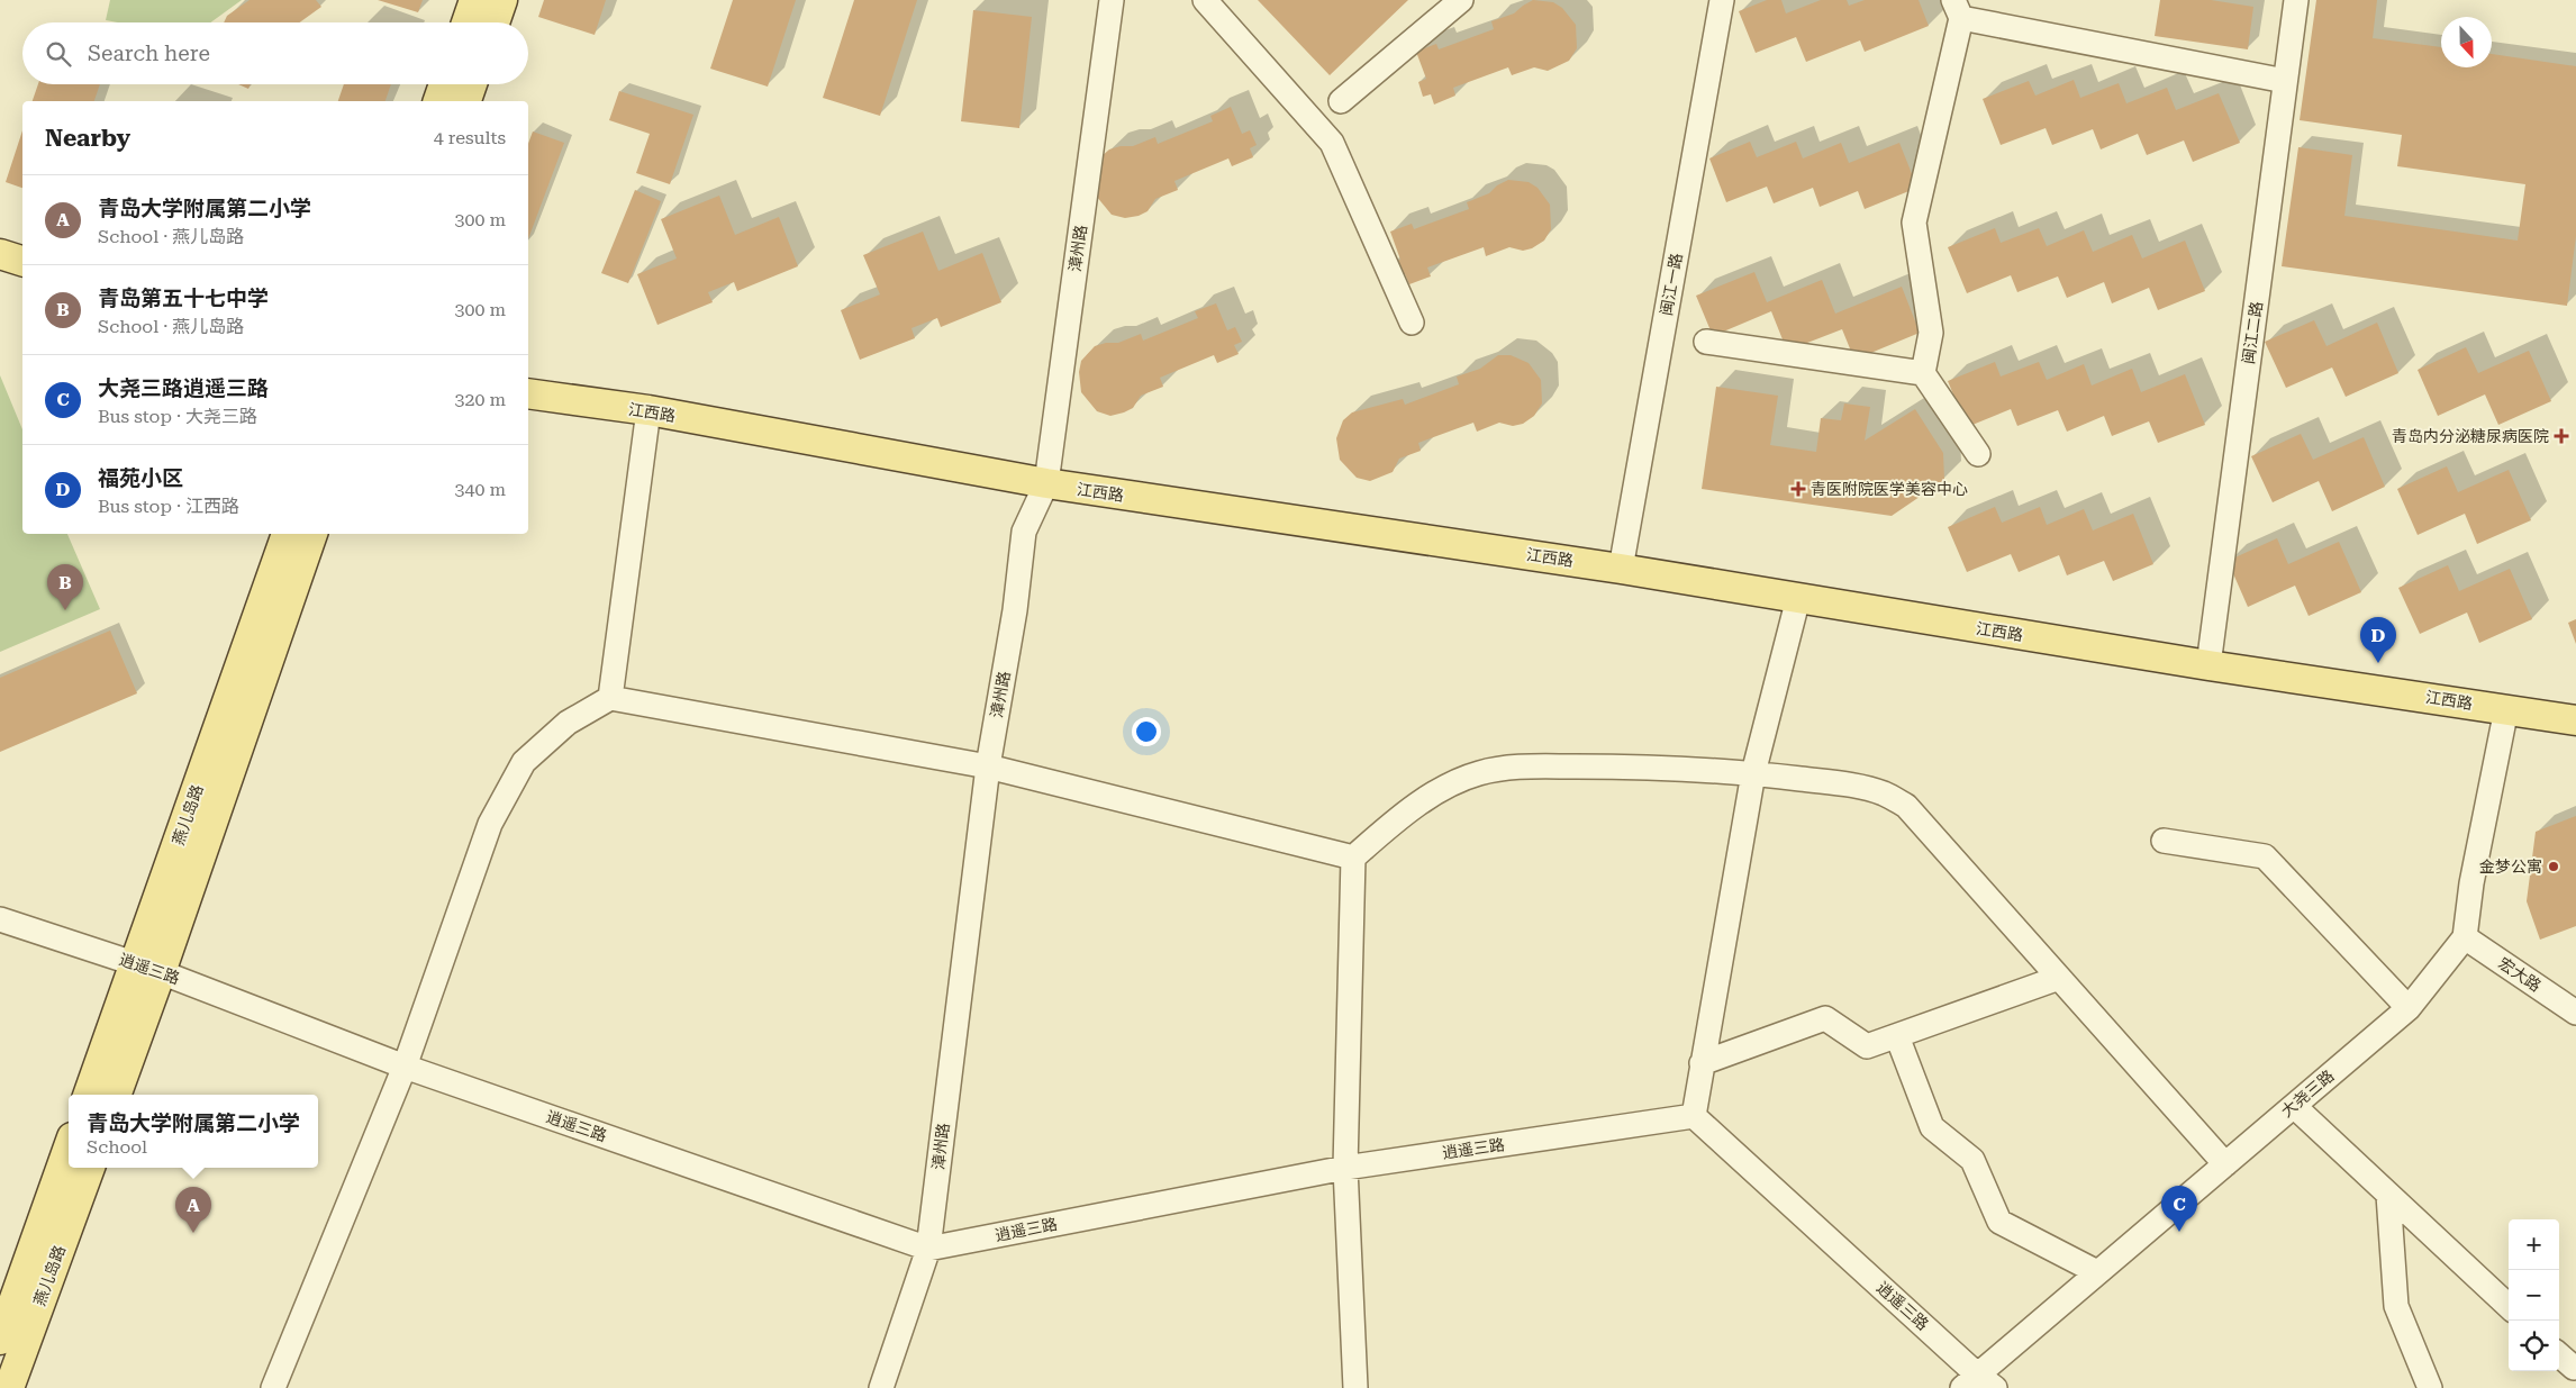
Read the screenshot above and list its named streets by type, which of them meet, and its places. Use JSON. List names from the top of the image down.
{
  "streets": {
    "main road": ["江西路", "燕儿岛路"],
    "street": [
      "漳州路",
      "闽江一路",
      "闽江二路",
      "逍遥三路",
      "宏大路",
      "大尧三路"
    ]
  },
  "crossings": [
    ["漳州路", "江西路"],
    ["漳州路", "逍遥三路"],
    ["闽江一路", "江西路"],
    ["闽江二路", "江西路"],
    ["燕儿岛路", "逍遥三路"],
    ["逍遥三路", "大尧三路"],
    ["宏大路", "大尧三路"]
  ],
  "places": {
    "health": ["青岛内分泌糖尿病医院", "青医附院医学美容中心"],
    "other": ["金梦公寓"]
  },
  "north": "bottom",
  "page": {
    "search": "Search here",
    "heading": ["Nearby", "4 results"],
    "list": [
      {
        "mark": "A",
        "name": "青岛大学附属第二小学",
        "note": "School · 燕儿岛路",
        "value": "300 m"
      },
      {
        "mark": "B",
        "name": "青岛第五十七中学",
        "note": "School · 燕儿岛路",
        "value": "300 m"
      },
      {
        "mark": "C",
        "name": "大尧三路逍遥三路",
        "note": "Bus stop · 大尧三路",
        "value": "320 m"
      },
      {
        "mark": "D",
        "name": "福苑小区",
        "note": "Bus stop · 江西路",
        "value": "340 m"
      }
    ],
    "pins": [
      "B",
      "D",
      "C",
      "A"
    ],
    "popup": ["青岛大学附属第二小学", "School"],
    "map_buttons": ["+", "−"]
  }
}
